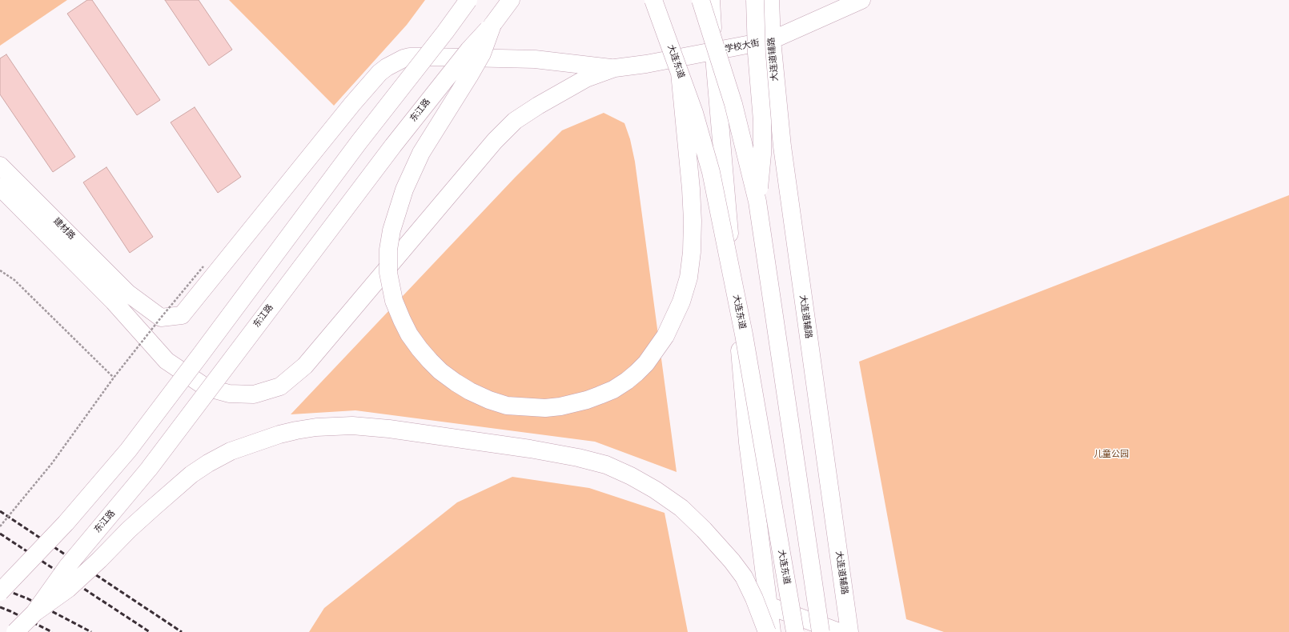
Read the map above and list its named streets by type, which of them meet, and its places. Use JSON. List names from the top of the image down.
{
  "streets": {
    "main road": [
      "学校大街",
      "大连道辅路",
      "大连东道",
      "东江路",
      "建材路"
    ]
  },
  "crossings": [
    ["学校大街", "大连道辅路"]
  ],
  "parks": ["儿童公园"]
}
